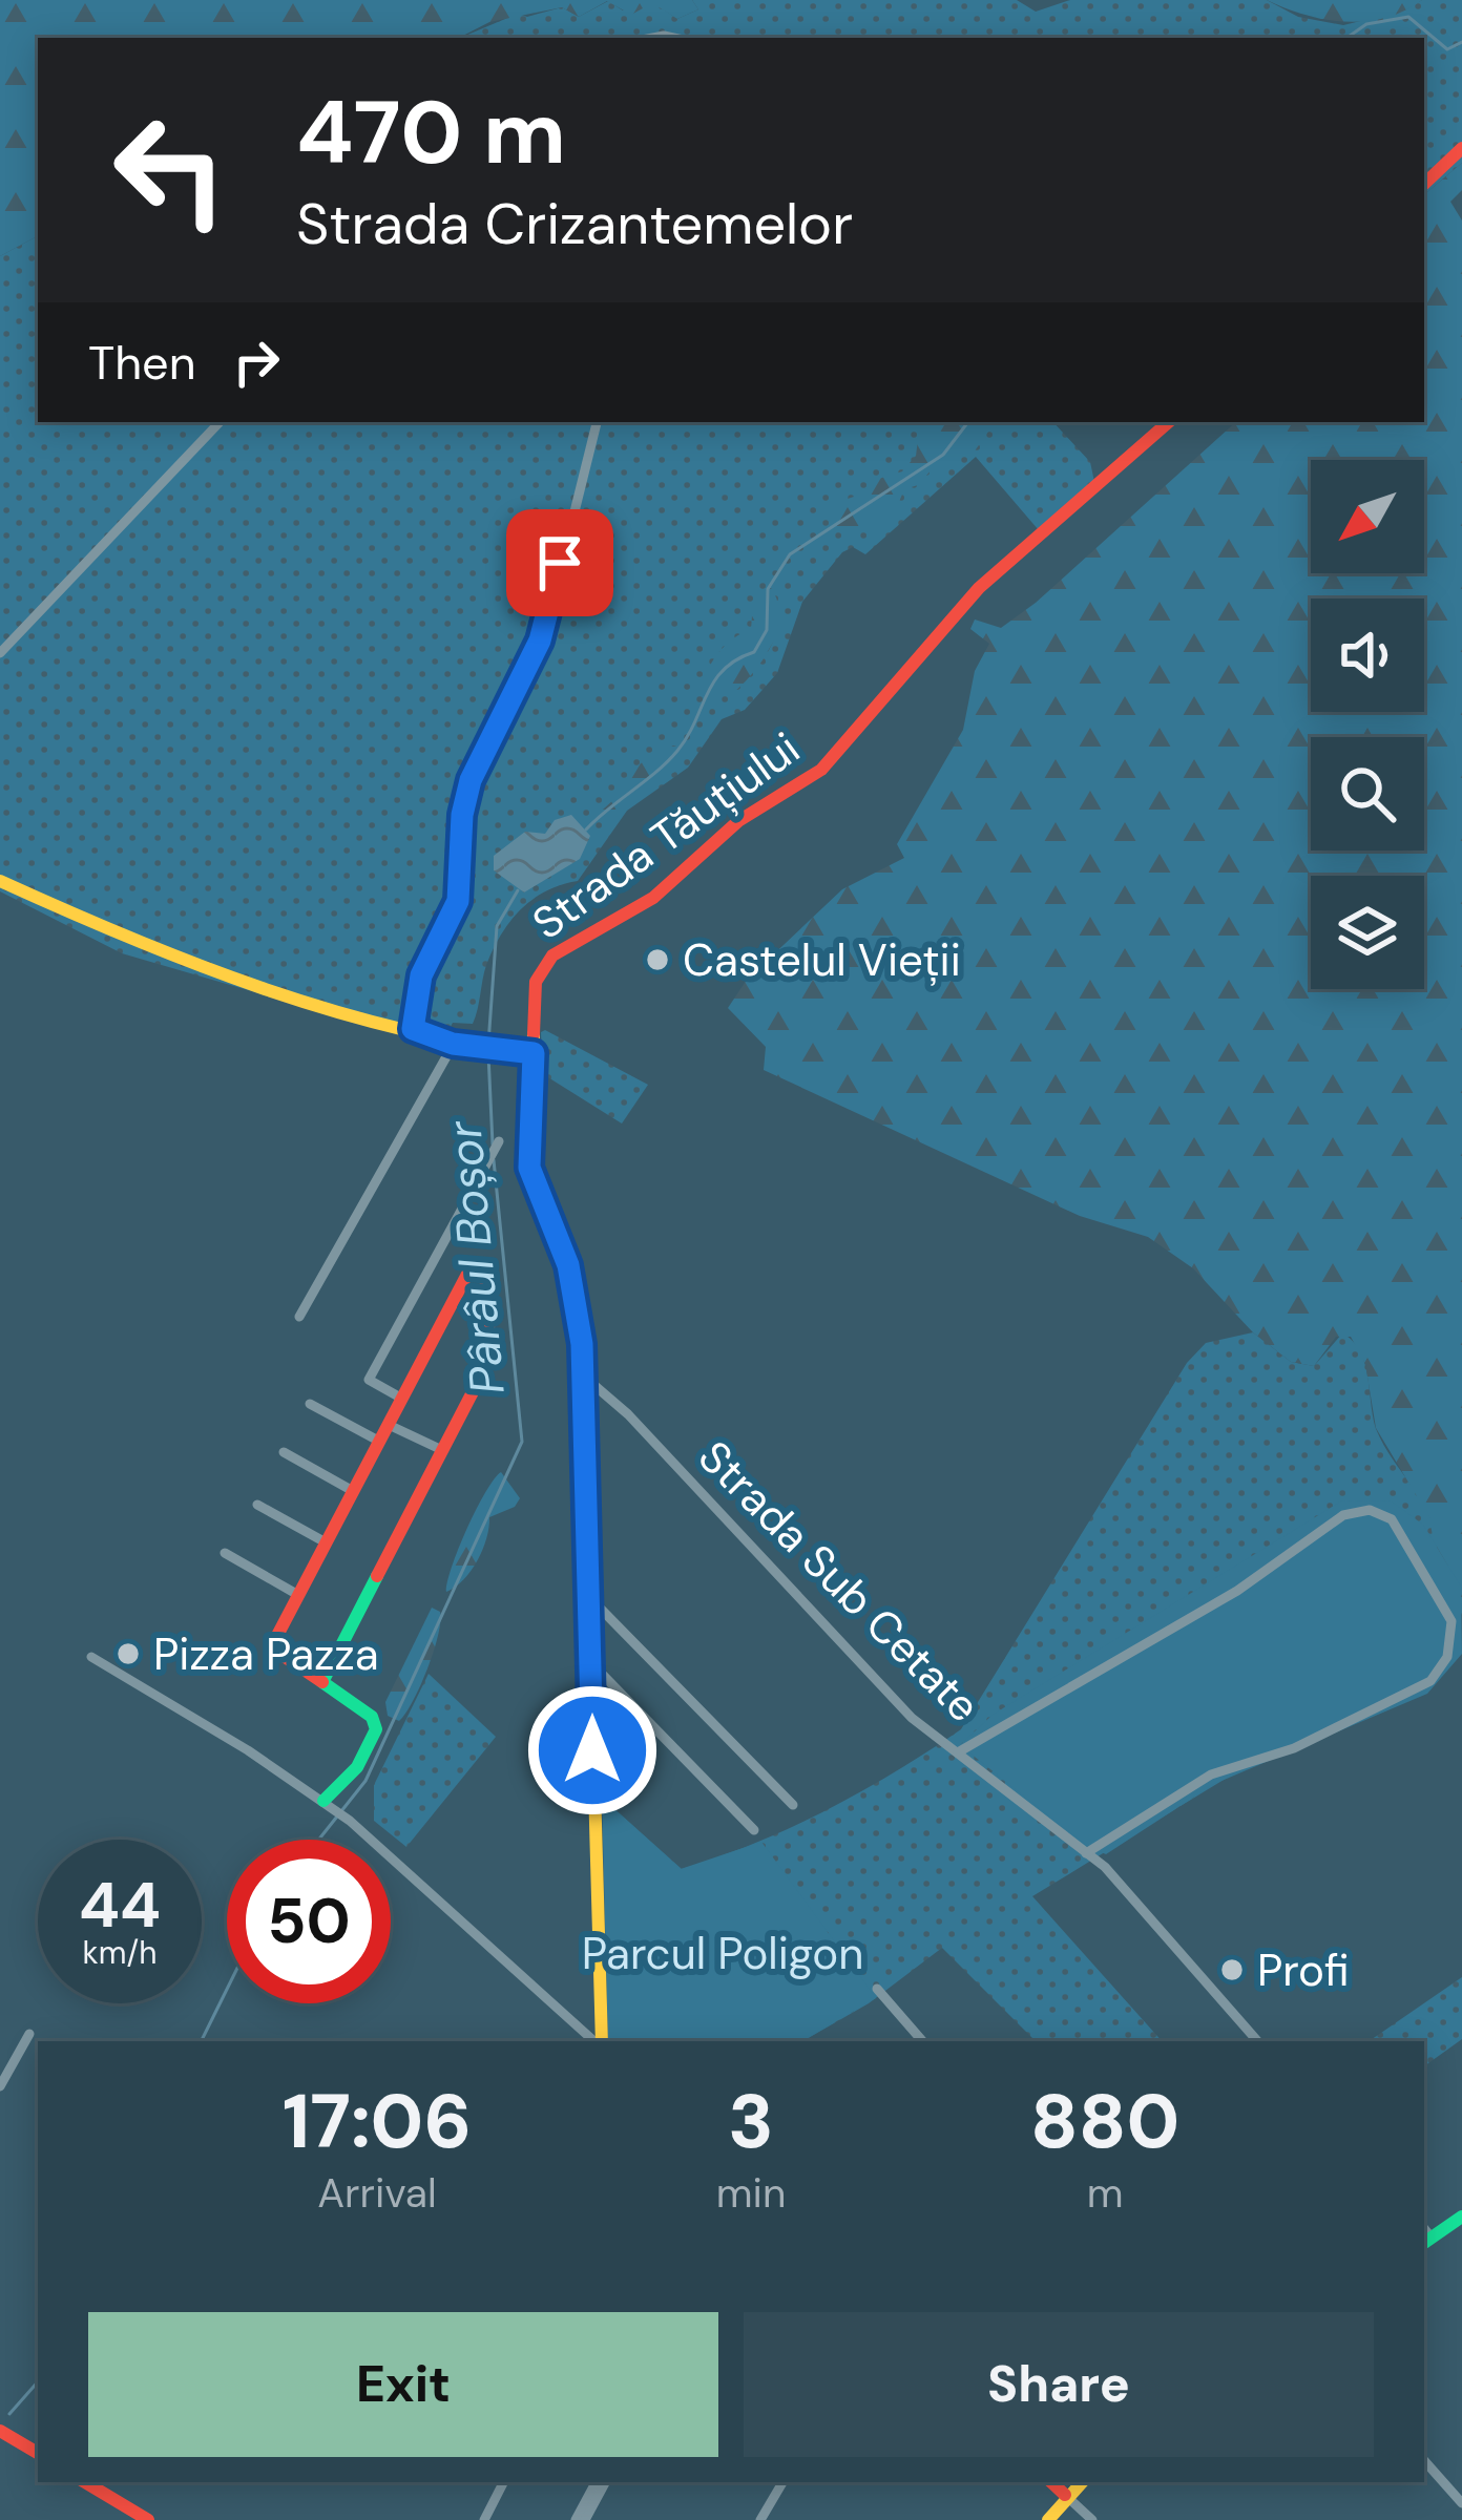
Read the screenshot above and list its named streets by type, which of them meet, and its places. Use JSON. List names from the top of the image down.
{
  "streets": {
    "main road": ["Strada Tăuțiului"],
    "street": ["Strada Sub Cetate"]
  },
  "crossings": [
    ["Strada Tăuțiului", "Strada Sub Cetate"]
  ],
  "water": ["Pârâul Boșor"],
  "parks": ["Parcul Poligon"],
  "places": ["Castelul Vieții", "Pizza Pazza", "Profi"],
  "north": "bottom left",
  "page": {
    "turn": ["470 m", "Strada Crizantemelor"],
    "then": "Then",
    "speed": "44 km/h",
    "limit": "50",
    "eta": [
      "17:06",
      "Arrival",
      "3",
      "min",
      "880",
      "m"
    ],
    "buttons": ["Exit", "Share"]
  }
}
